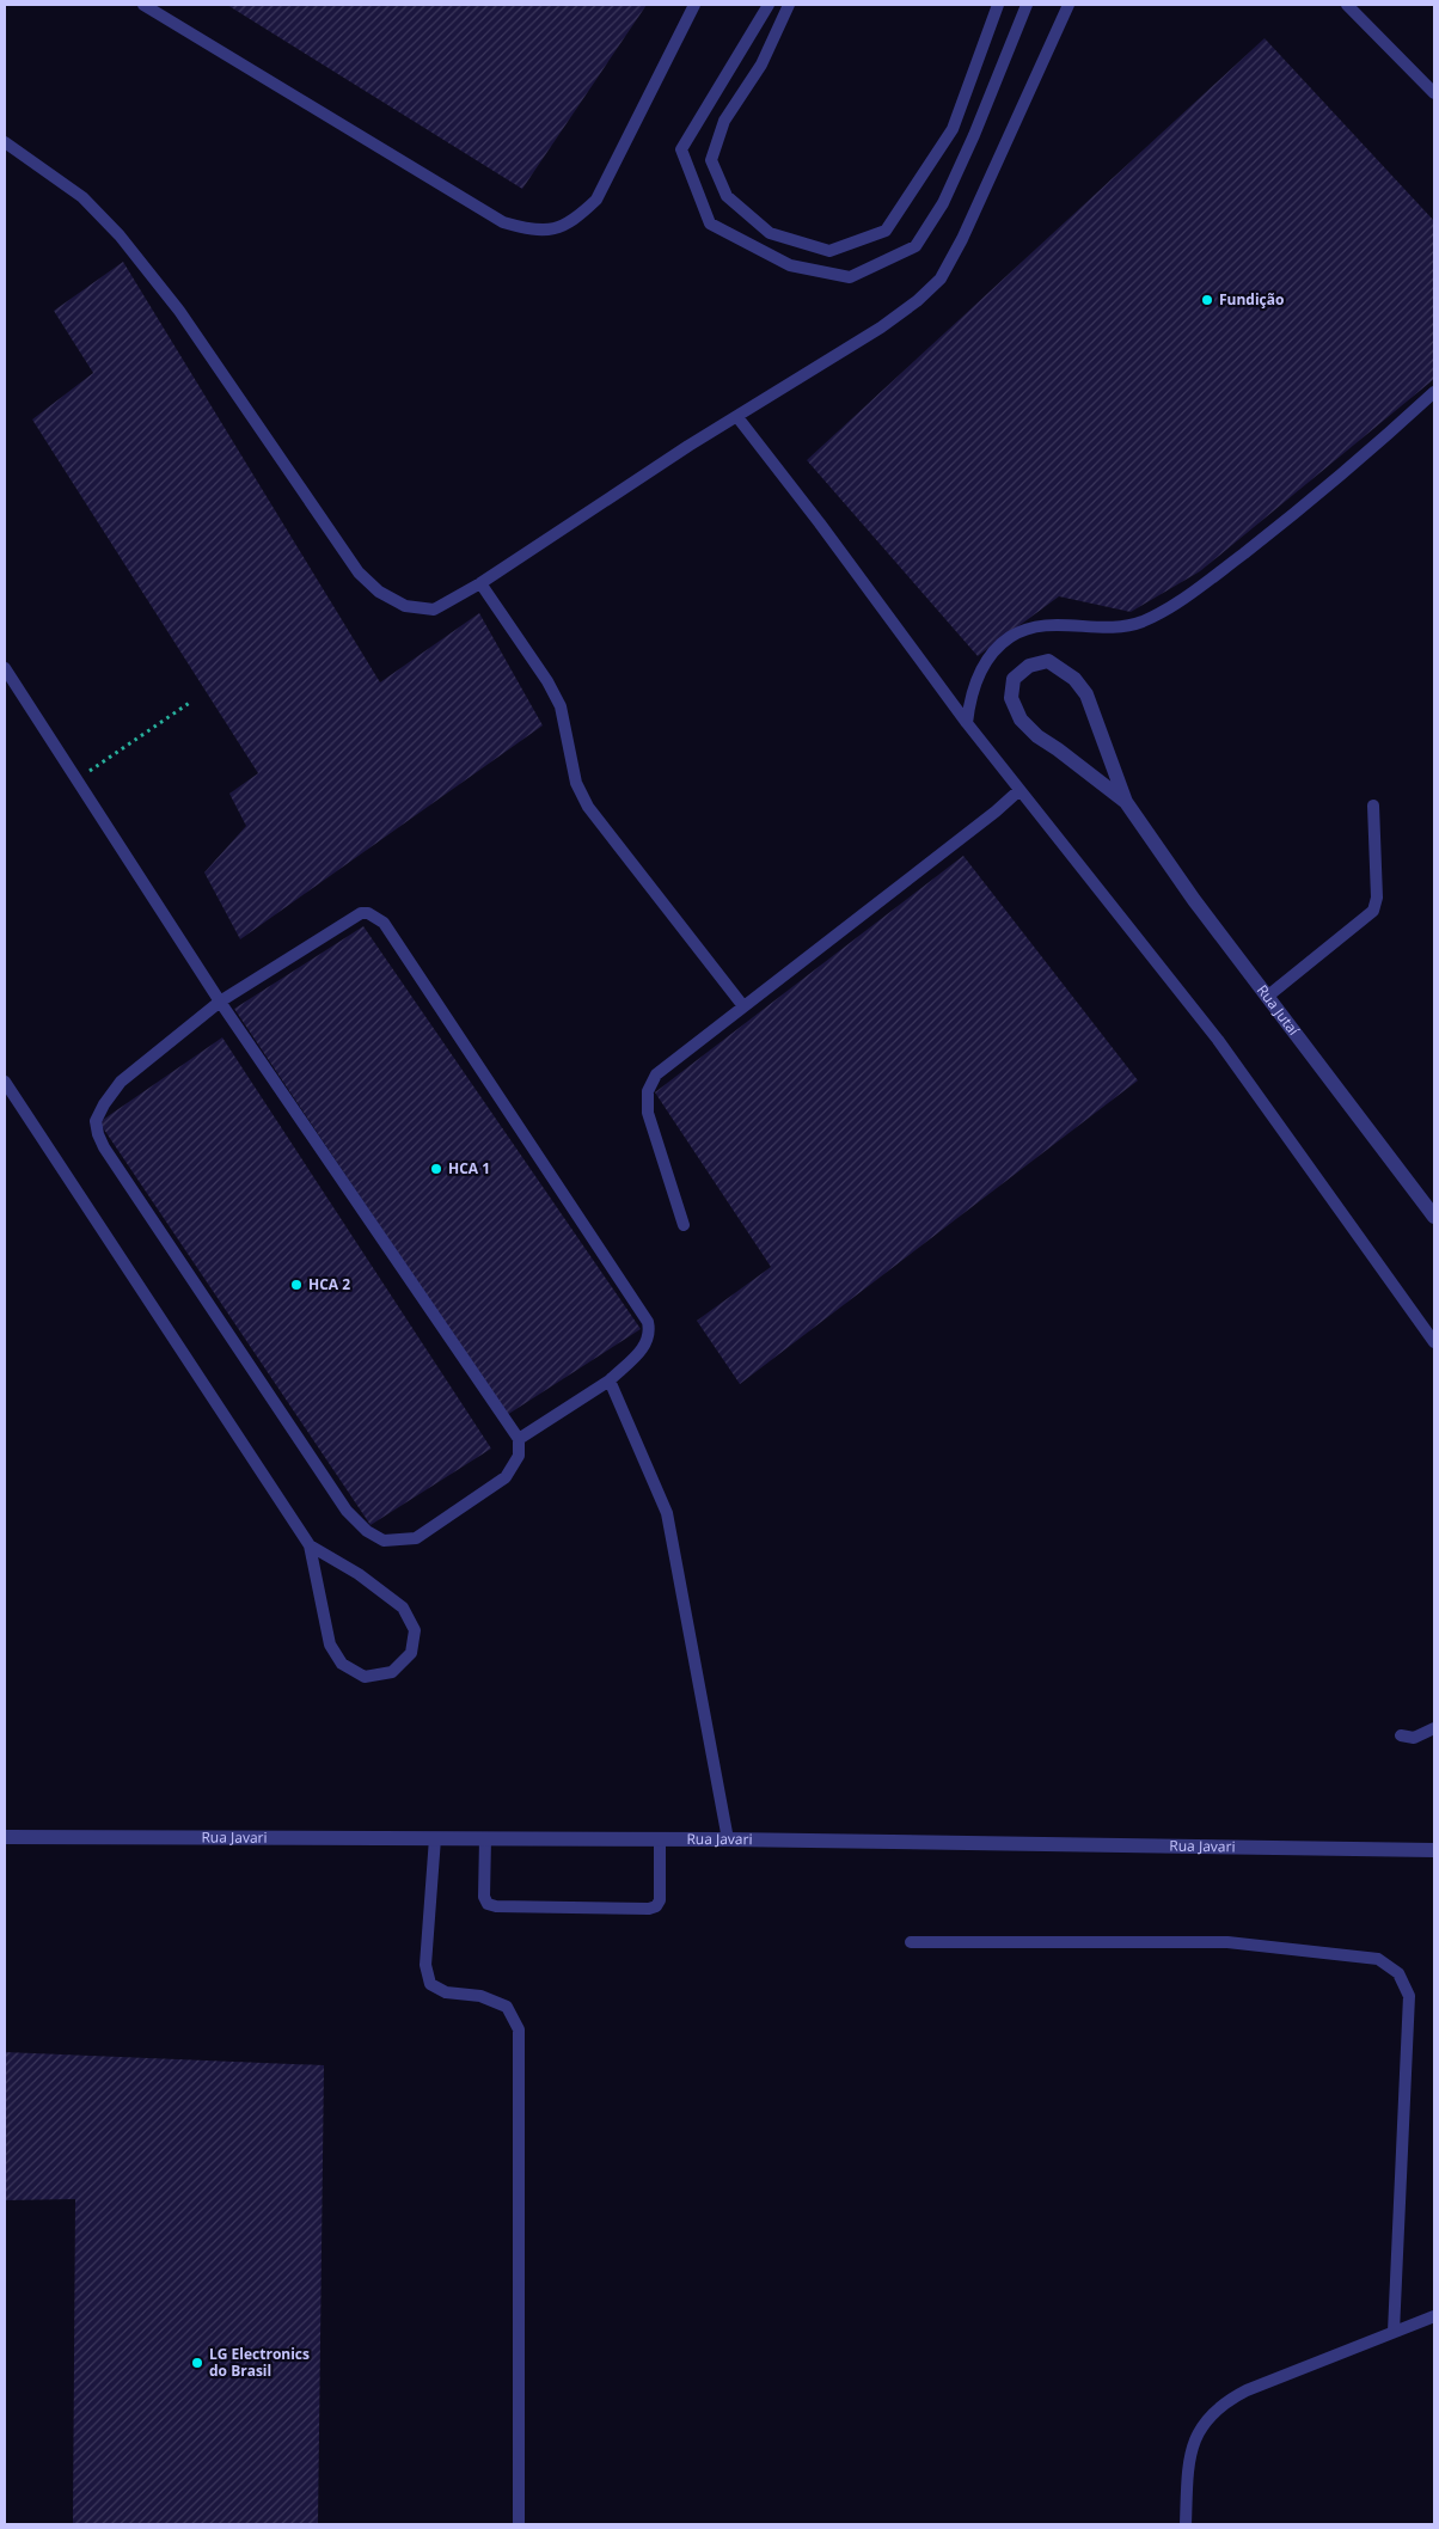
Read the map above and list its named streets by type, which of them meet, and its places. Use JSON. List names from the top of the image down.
{
  "streets": {
    "street": ["Rua Jutaí", "Rua Javari"]
  },
  "places": [
    "Fundição",
    "HCA 1",
    "HCA 2",
    "LG Electronics do Brasil"
  ]
}
